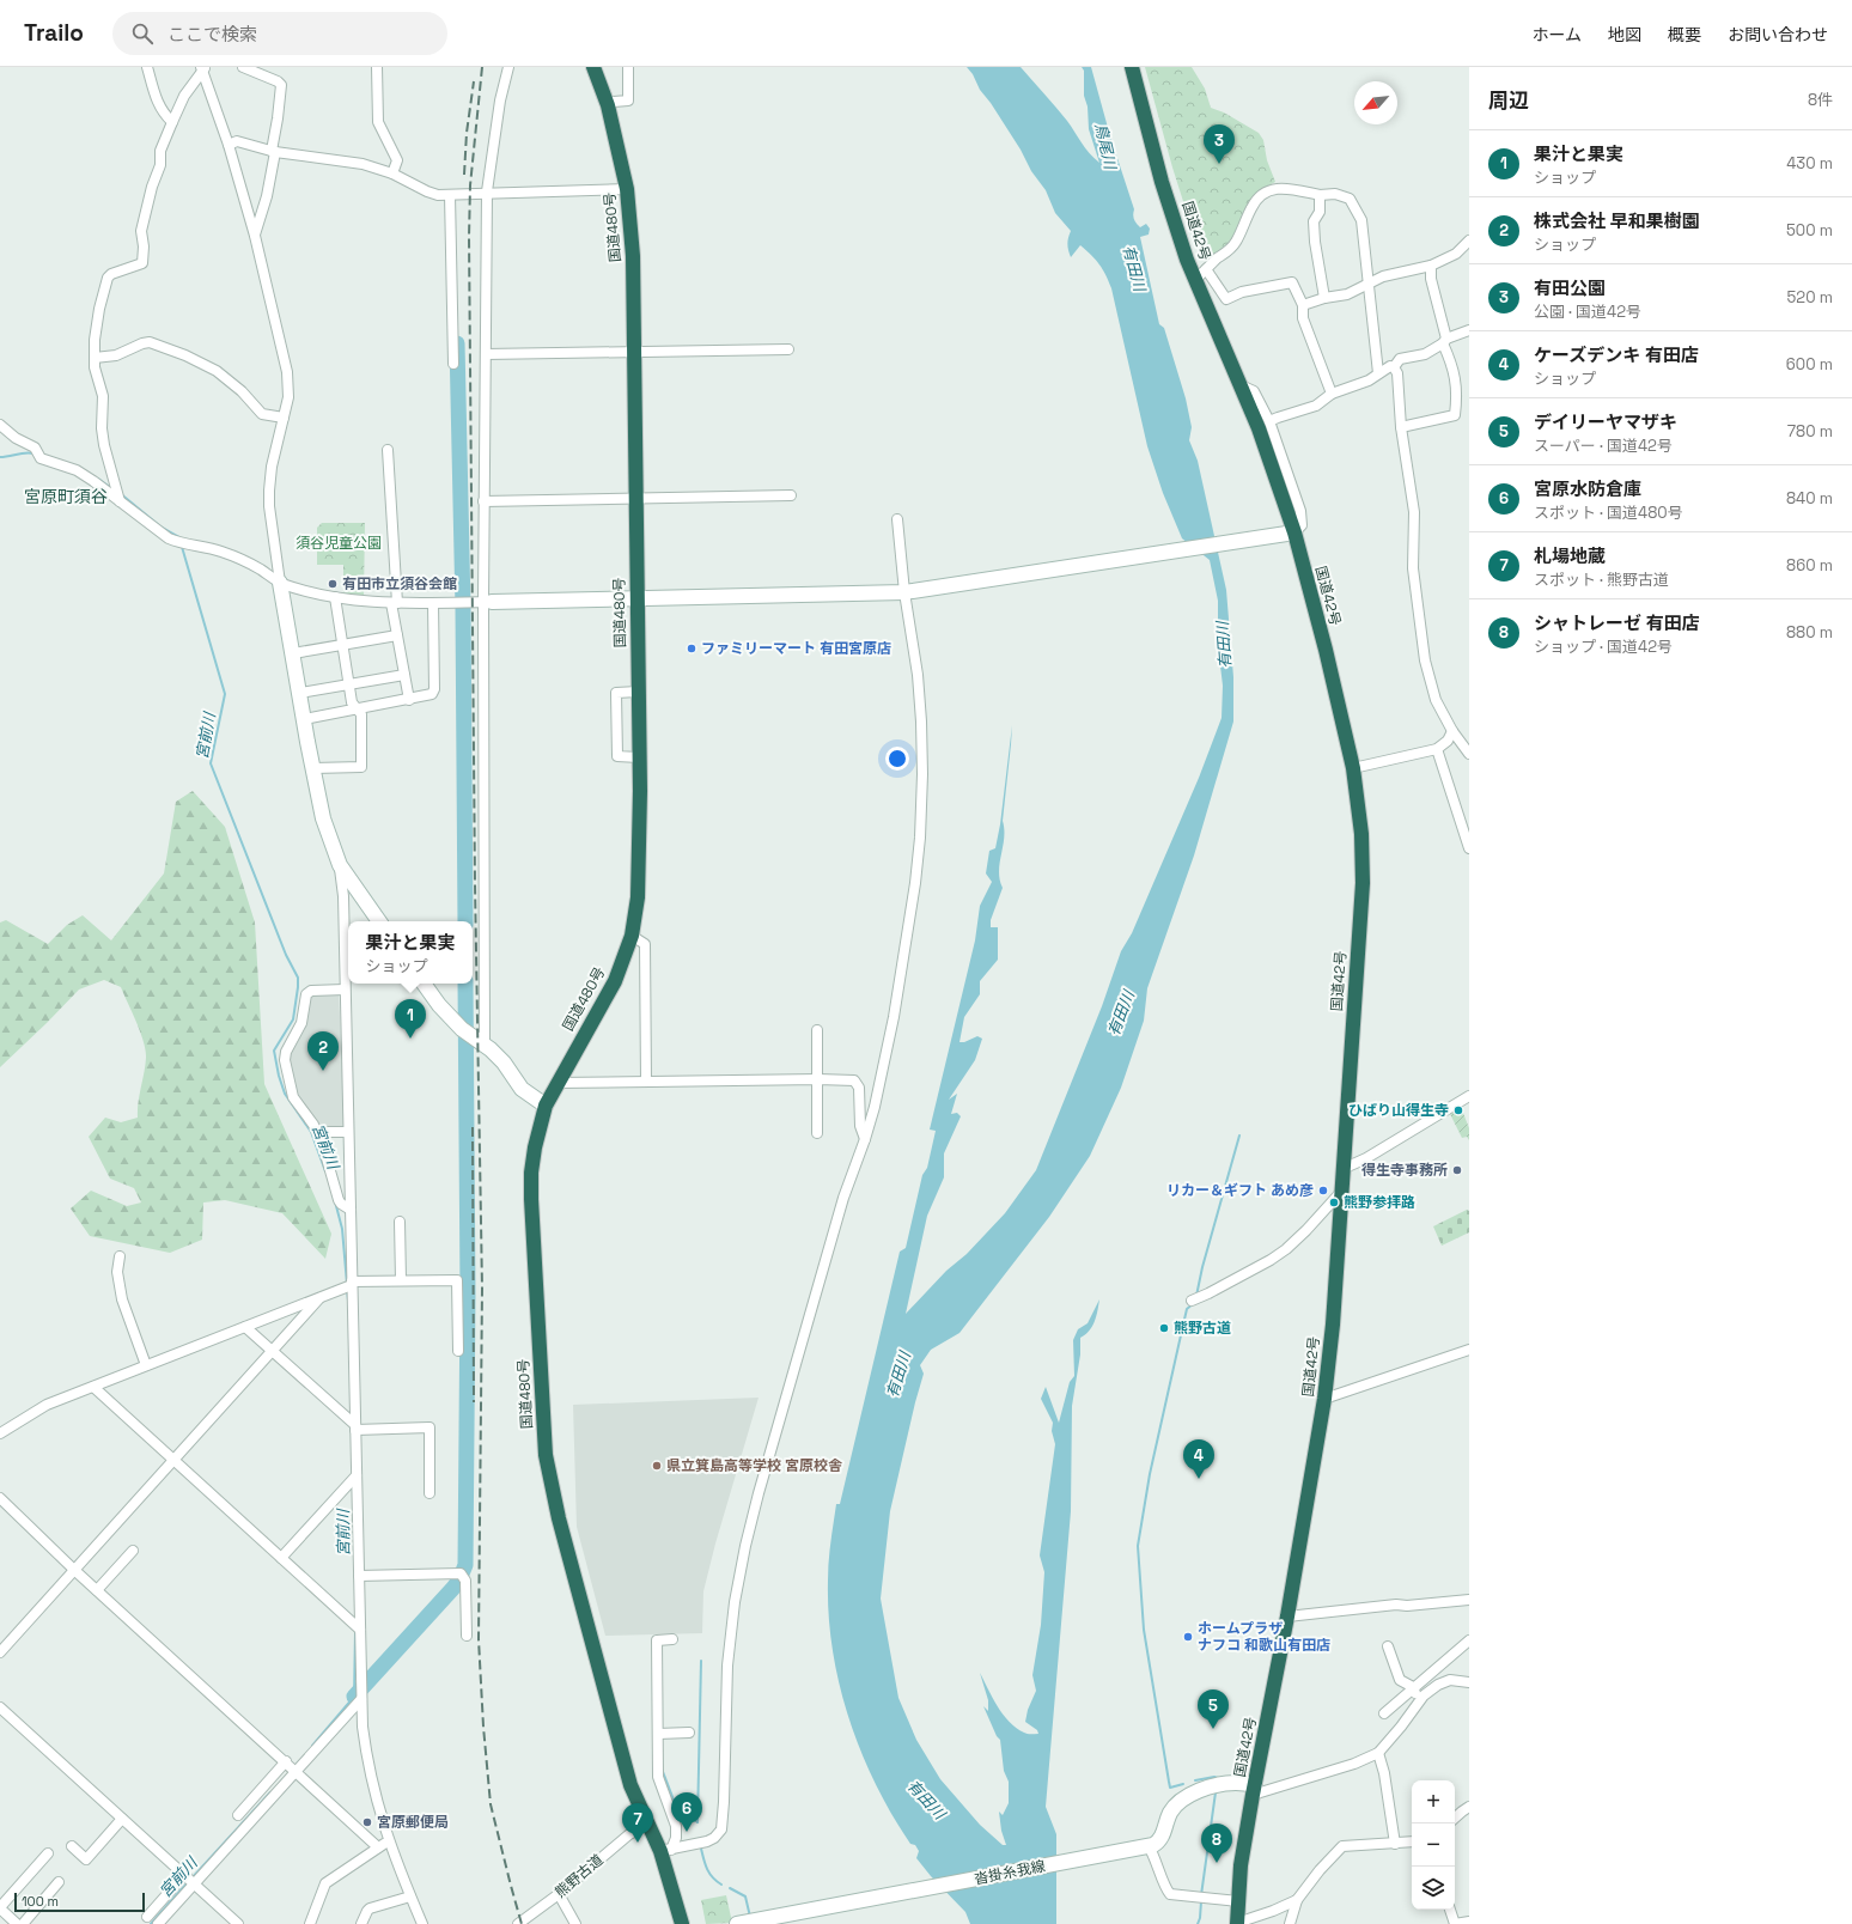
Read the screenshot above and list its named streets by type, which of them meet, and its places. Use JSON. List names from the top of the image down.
{
  "streets": {
    "highway": ["国道480号", "国道42号"],
    "street": ["沓掛糸我線", "熊野古道"]
  },
  "districts": ["宮原町須谷"],
  "water": ["鳥尾川", "有田川", "宮前川"],
  "parks": ["須谷児童公園"],
  "places": [
    "有田市立須谷会館",
    "ファミリーマート 有田宮原店",
    "ひばり山得生寺",
    "得生寺事務所",
    "リカー＆ギフト あめ彦",
    "熊野参拝路",
    "熊野古道",
    "県立箕島高等学校 宮原校舎",
    "ホームプラザ ナフコ 和歌山有田店",
    "宮原郵便局"
  ],
  "scale_bar": "100 m",
  "north": "bottom left",
  "page": {
    "header": "Trailo",
    "search": "ここで検索",
    "nav": [
      "ホーム",
      "地図",
      "概要",
      "お問い合わせ"
    ],
    "heading": ["周辺", "8件"],
    "pins": [
      "3",
      "1",
      "2",
      "4",
      "5",
      "6",
      "7",
      "8"
    ],
    "list": [
      {
        "mark": "1",
        "name": "果汁と果実",
        "note": "ショップ",
        "value": "430 m"
      },
      {
        "mark": "2",
        "name": "株式会社 早和果樹園",
        "note": "ショップ",
        "value": "500 m"
      },
      {
        "mark": "3",
        "name": "有田公園",
        "note": "公園 · 国道42号",
        "value": "520 m"
      },
      {
        "mark": "4",
        "name": "ケーズデンキ 有田店",
        "note": "ショップ",
        "value": "600 m"
      },
      {
        "mark": "5",
        "name": "デイリーヤマザキ",
        "note": "スーパー · 国道42号",
        "value": "780 m"
      },
      {
        "mark": "6",
        "name": "宮原水防倉庫",
        "note": "スポット · 国道480号",
        "value": "840 m"
      },
      {
        "mark": "7",
        "name": "札場地蔵",
        "note": "スポット · 熊野古道",
        "value": "860 m"
      },
      {
        "mark": "8",
        "name": "シャトレーゼ 有田店",
        "note": "ショップ · 国道42号",
        "value": "880 m"
      }
    ],
    "popup": ["果汁と果実", "ショップ"],
    "map_buttons": ["+", "−"],
    "scale": "100 m"
  }
}
